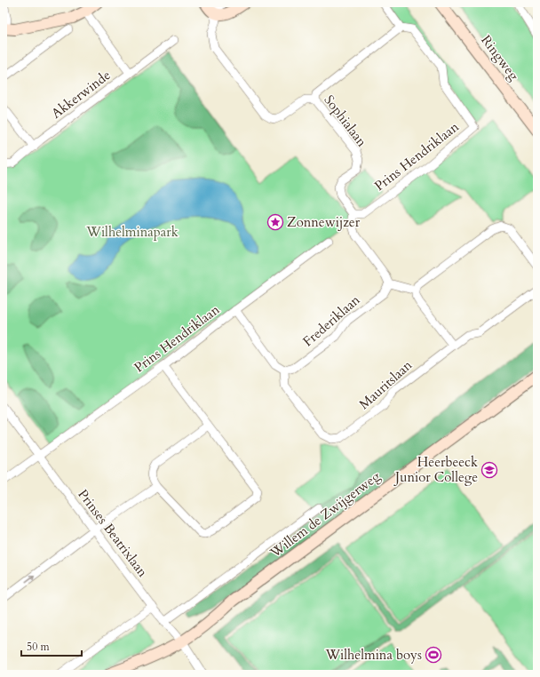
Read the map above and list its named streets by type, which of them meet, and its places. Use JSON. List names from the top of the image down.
{
  "streets": {
    "main road": ["Ringweg", "Willem de Zwijgerweg"],
    "street": [
      "Akkerwinde",
      "Sophialaan",
      "Prins Hendriklaan",
      "Frederiklaan",
      "Mauritslaan",
      "Prinses Beatrixlaan"
    ]
  },
  "crossings": [
    ["Sophialaan", "Prins Hendriklaan"],
    ["Prins Hendriklaan", "Prinses Beatrixlaan"],
    ["Frederiklaan", "Mauritslaan"],
    ["Willem de Zwijgerweg", "Prinses Beatrixlaan"]
  ],
  "parks": ["Wilhelminapark"],
  "places": {
    "place": ["Zonnewijzer"],
    "school or university": ["Heerbeeck Junior College"],
    "sports": ["Wilhelmina boys"]
  },
  "scale_bar": "50 m"
}
